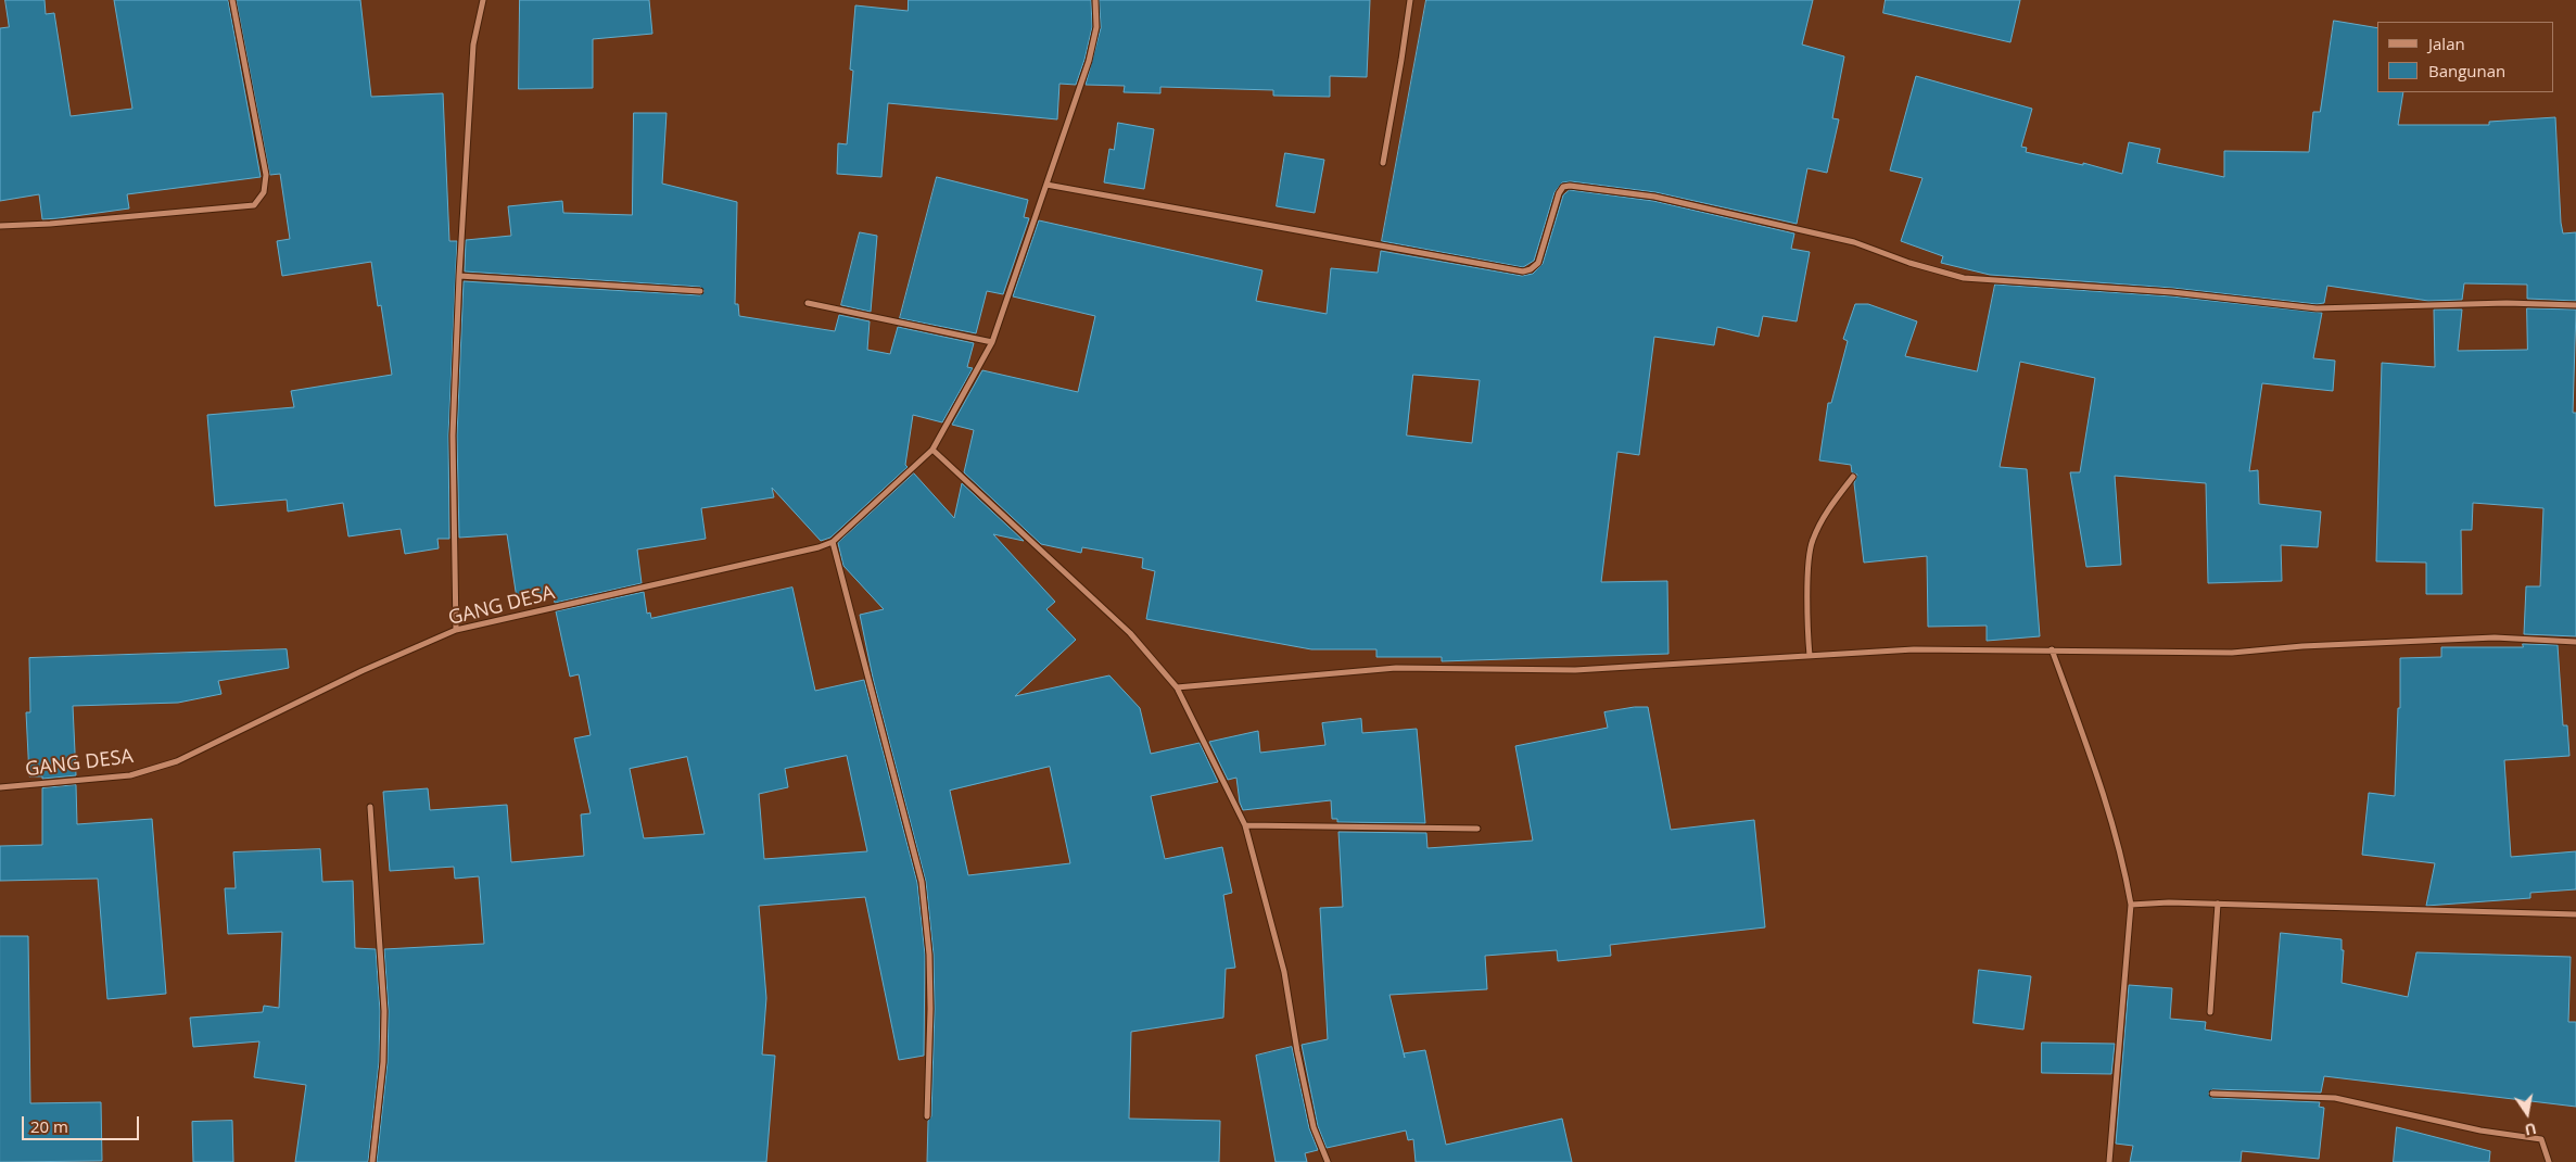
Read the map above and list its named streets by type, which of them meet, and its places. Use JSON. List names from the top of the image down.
{
  "streets": {
    "street": ["GANG DESA"]
  },
  "legend": ["Jalan", "Bangunan"],
  "scale_bar": "20 m",
  "north": "bottom"
}
